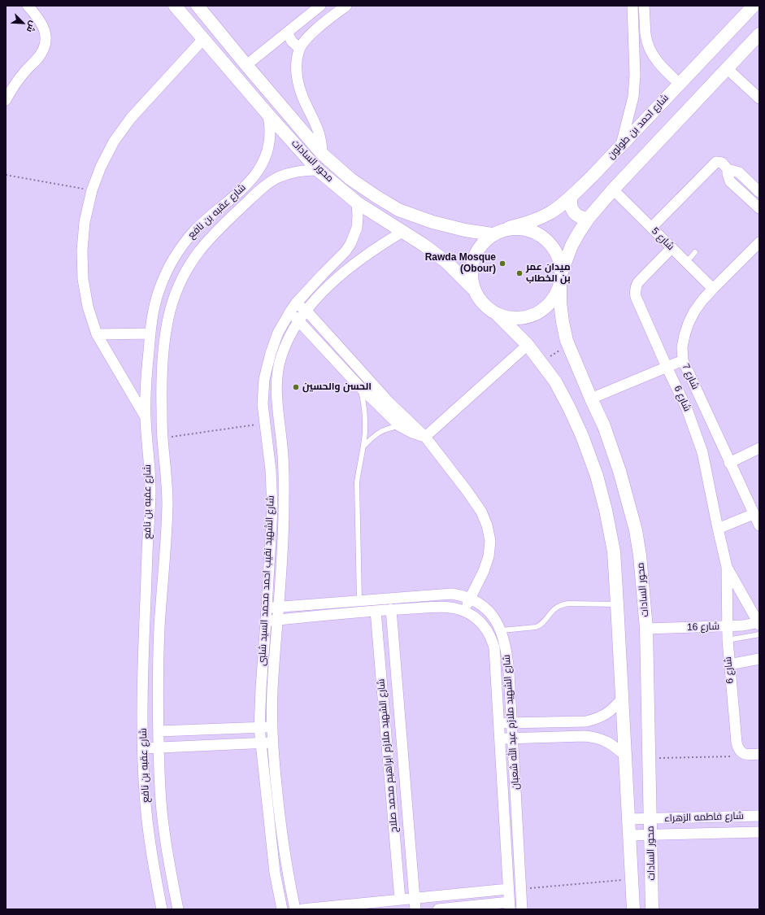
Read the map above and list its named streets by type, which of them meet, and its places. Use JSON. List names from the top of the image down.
{
  "streets": {
    "street": [
      "شارع احمد بن طولون",
      "محور السادات",
      "شارع عقبه بن نافع",
      "شارع 5",
      "شارع 7",
      "شارع 6",
      "شارع الشهيد نقيب احمد محمد السيد شلبى",
      "شارع 16",
      "شارع الشهيد ملازم عبد الله شعبان",
      "شارع الشهيد ملازم ابراهيم محمد صلاح",
      "شارع فاطمه الزهراء"
    ]
  },
  "crossings": [
    ["شارع احمد بن طولون", "محور السادات"],
    ["محور السادات", "شارع عقبه بن نافع"],
    ["محور السادات", "شارع الشهيد نقيب احمد محمد السيد شلبى"],
    ["محور السادات", "شارع 16"],
    ["محور السادات", "شارع فاطمه الزهراء"],
    ["شارع 5", "شارع 7"],
    ["شارع 5", "شارع 6"],
    ["شارع 6", "شارع 16"],
    ["شارع الشهيد نقيب احمد محمد السيد شلبى", "شارع الشهيد ملازم عبد الله شعبان"],
    ["شارع الشهيد ملازم عبد الله شعبان", "شارع الشهيد ملازم ابراهيم محمد صلاح"]
  ],
  "places": ["Rawda Mosque (Obour)", "ميدان عمر بن الخطاب", "الحسن والحسين"],
  "north": "bottom right"
}
